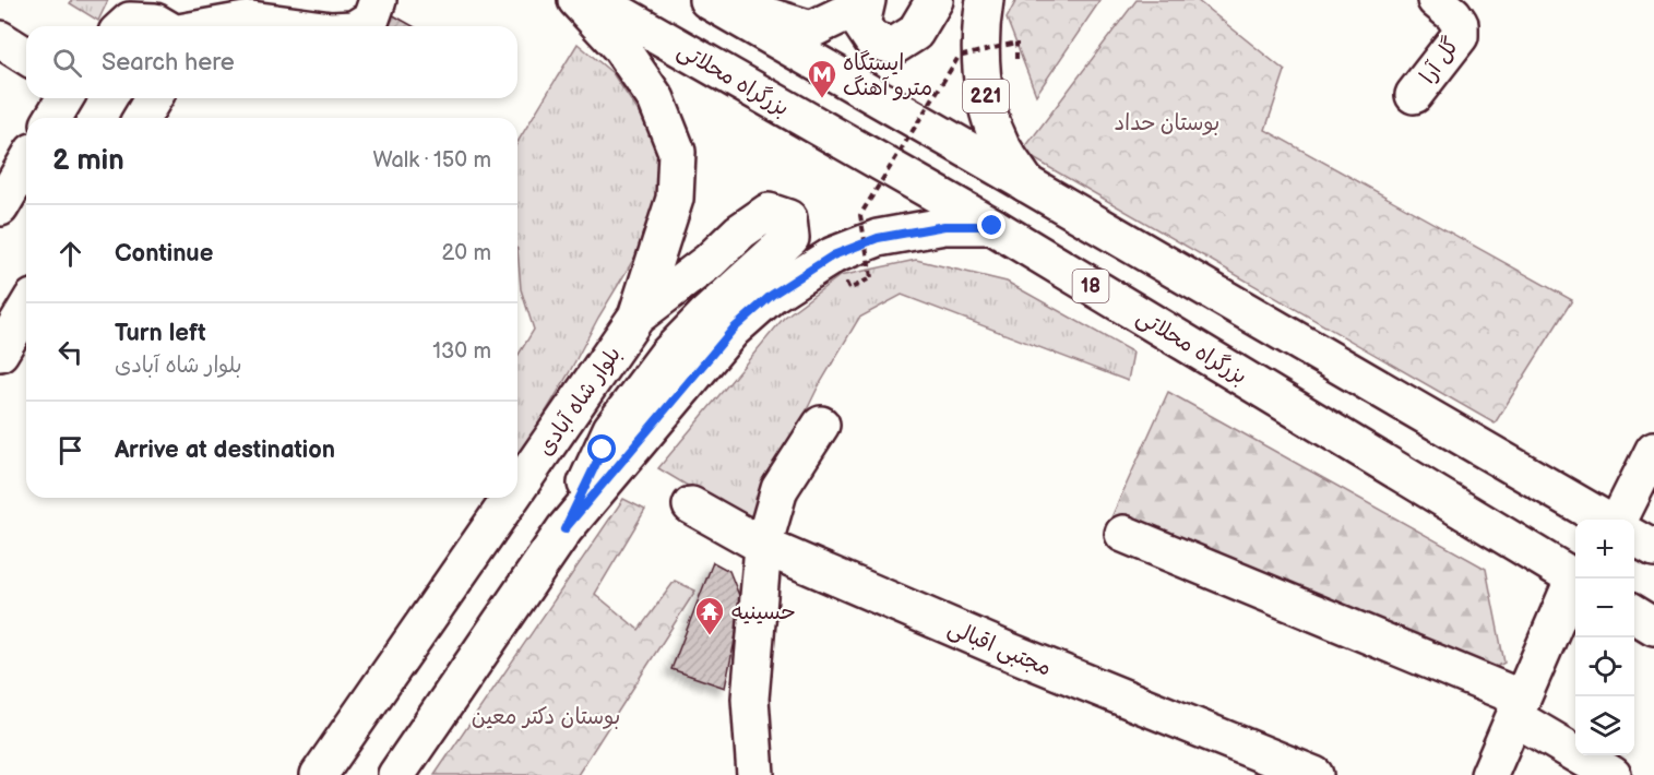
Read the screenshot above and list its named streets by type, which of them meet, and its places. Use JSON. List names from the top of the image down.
{
  "streets": {
    "main road": [
      "گل آرا",
      "بزرگراه محلاتی",
      "221",
      "18",
      "بلوار شاه آبادی",
      "مجتبی اقبالی"
    ]
  },
  "parks": ["بوستان حداد", "بوستان دکتر معین"],
  "places": {
    "metro station": ["ایستگاه مترو آهنگ"],
    "temple": ["حسینیه"]
  },
  "page": {
    "search": "Search here",
    "heading": ["2 min", "Walk · 150 m"],
    "list": [
      ["Continue", "20 m"],
      ["Turn left", "بلوار شاه آبادی", "130 m"],
      "Arrive at destination"
    ],
    "map_buttons": ["+", "−"]
  }
}
